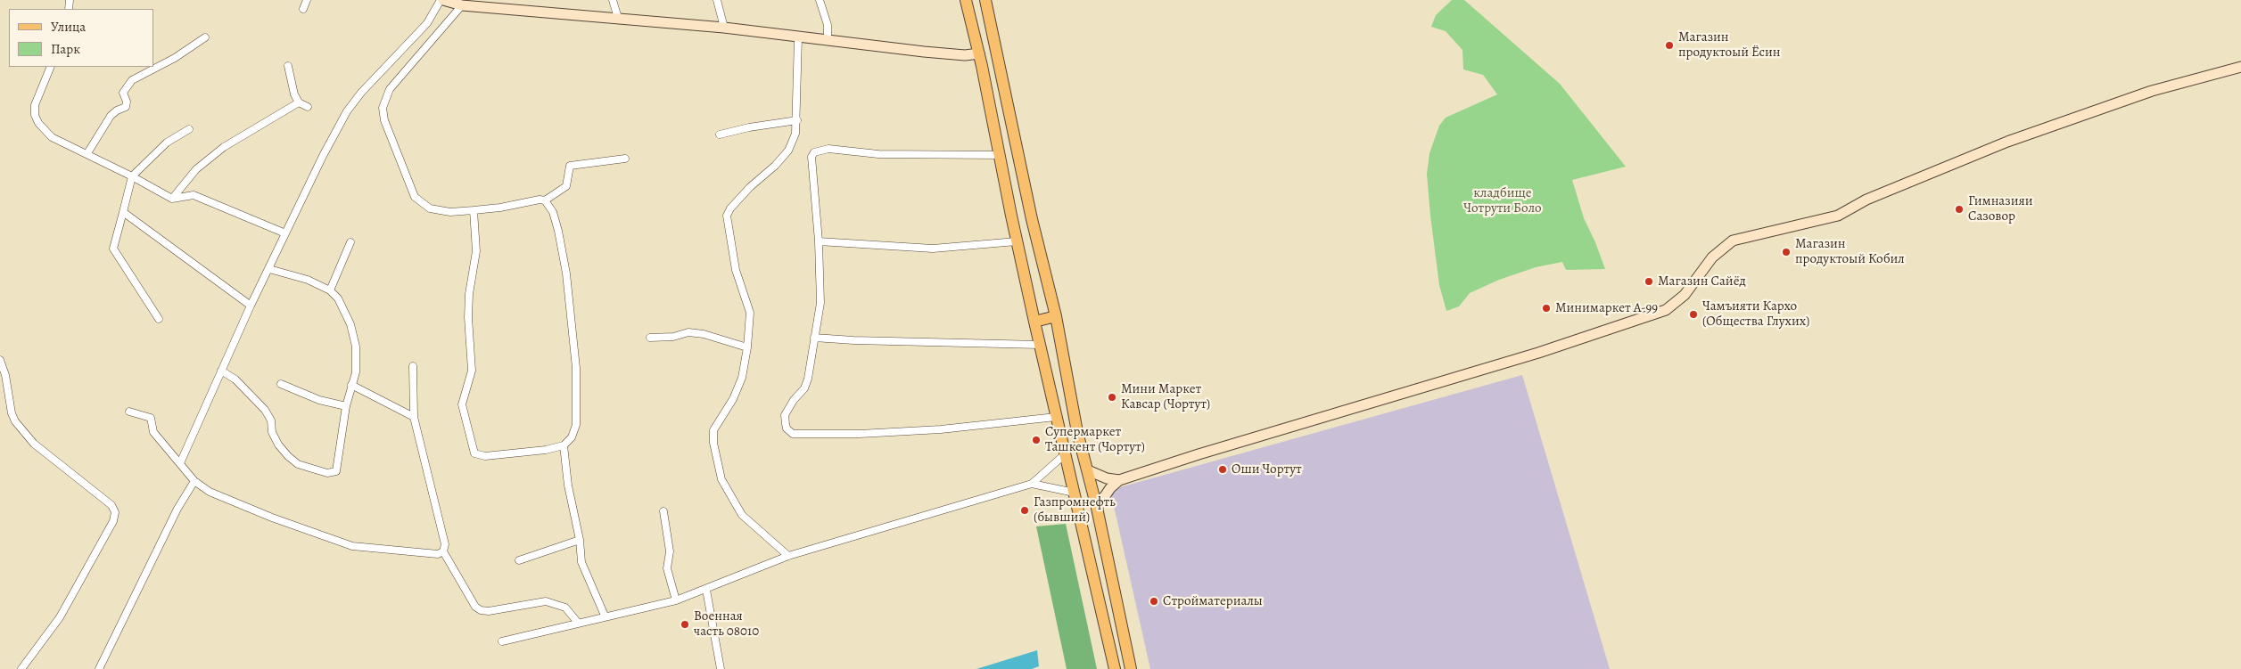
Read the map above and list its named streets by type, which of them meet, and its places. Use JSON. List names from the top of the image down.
{
  "parks": ["кладбище Чотрути Боло"],
  "places": [
    "Магазин продуктоый Ёсин",
    "Гимназияи Сазовор",
    "Магазин продуктоый Кобил",
    "Магазин Сайёд",
    "Минимаркет А-99",
    "Чамъияти Кархо (Общества Глухих)",
    "Мини Маркет Кавсар (Чортут)",
    "Супермаркет Ташкент (Чортут)",
    "Оши Чортут",
    "Газпромнефть (бывший)",
    "Стройматериалы",
    "Военная часть 08010"
  ],
  "legend": ["Улица", "Парк"]
}
